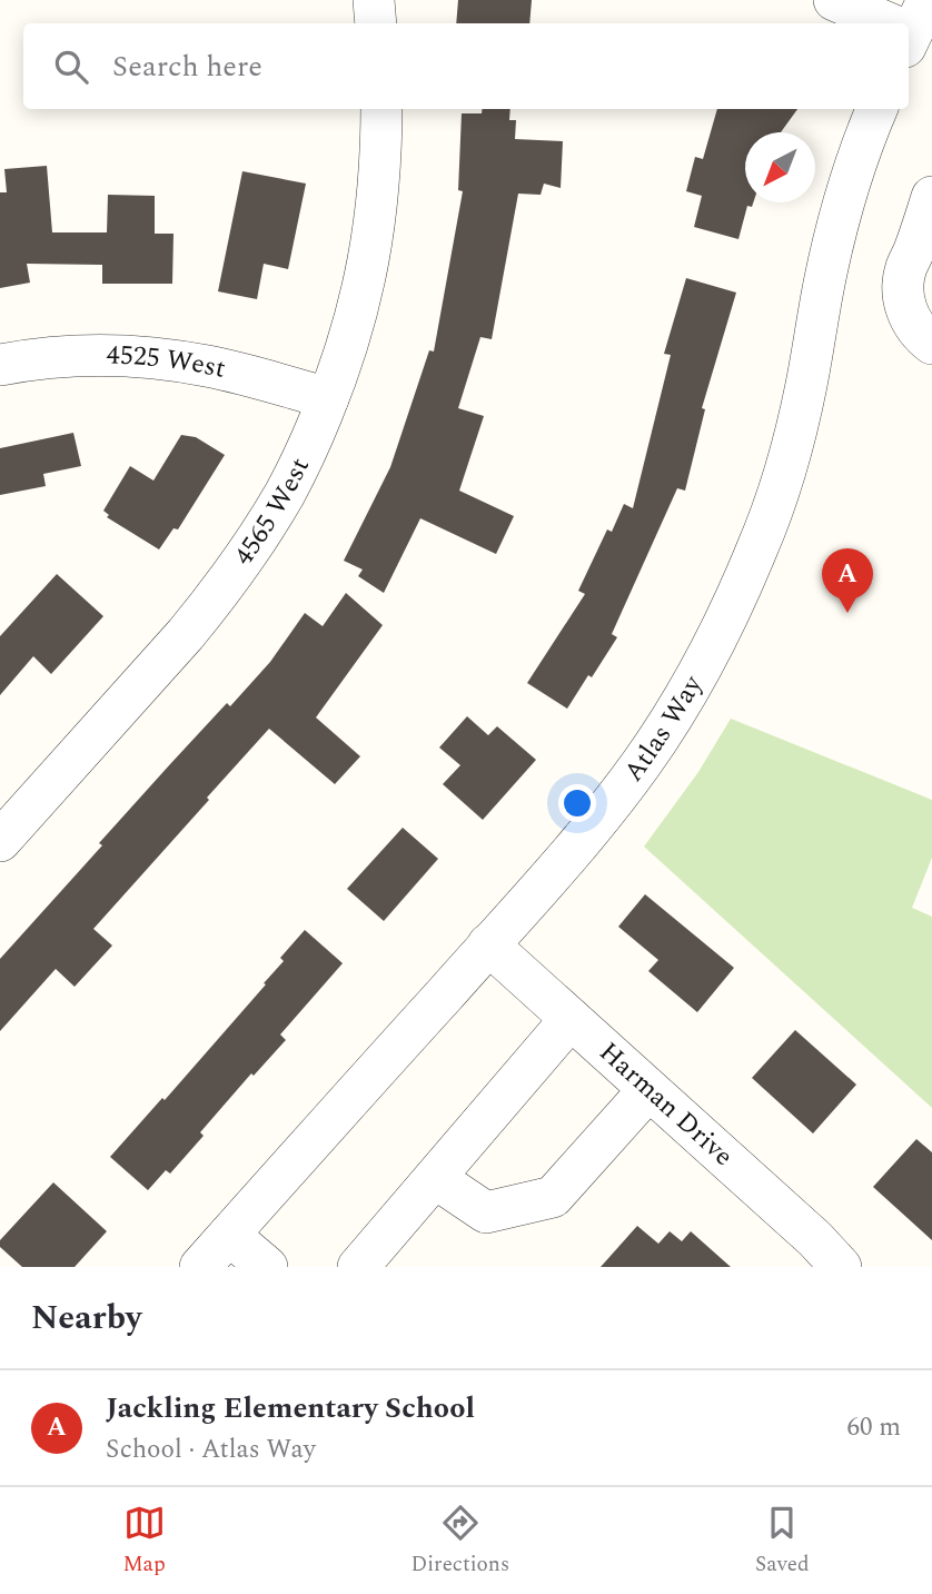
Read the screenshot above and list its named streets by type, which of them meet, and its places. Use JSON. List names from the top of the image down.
{
  "streets": {
    "street": [
      "4525 West",
      "4565 West",
      "Atlas Way",
      "Harman Drive"
    ]
  },
  "crossings": [
    ["4525 West", "4565 West"],
    ["Atlas Way", "Harman Drive"]
  ],
  "north": "bottom left",
  "page": {
    "search": "Search here",
    "pins": "A",
    "heading": "Nearby",
    "list": [
      {
        "mark": "A",
        "name": "Jackling Elementary School",
        "note": "School · Atlas Way",
        "value": "60 m"
      }
    ],
    "nav": ["Map", "Directions", "Saved"]
  }
}
